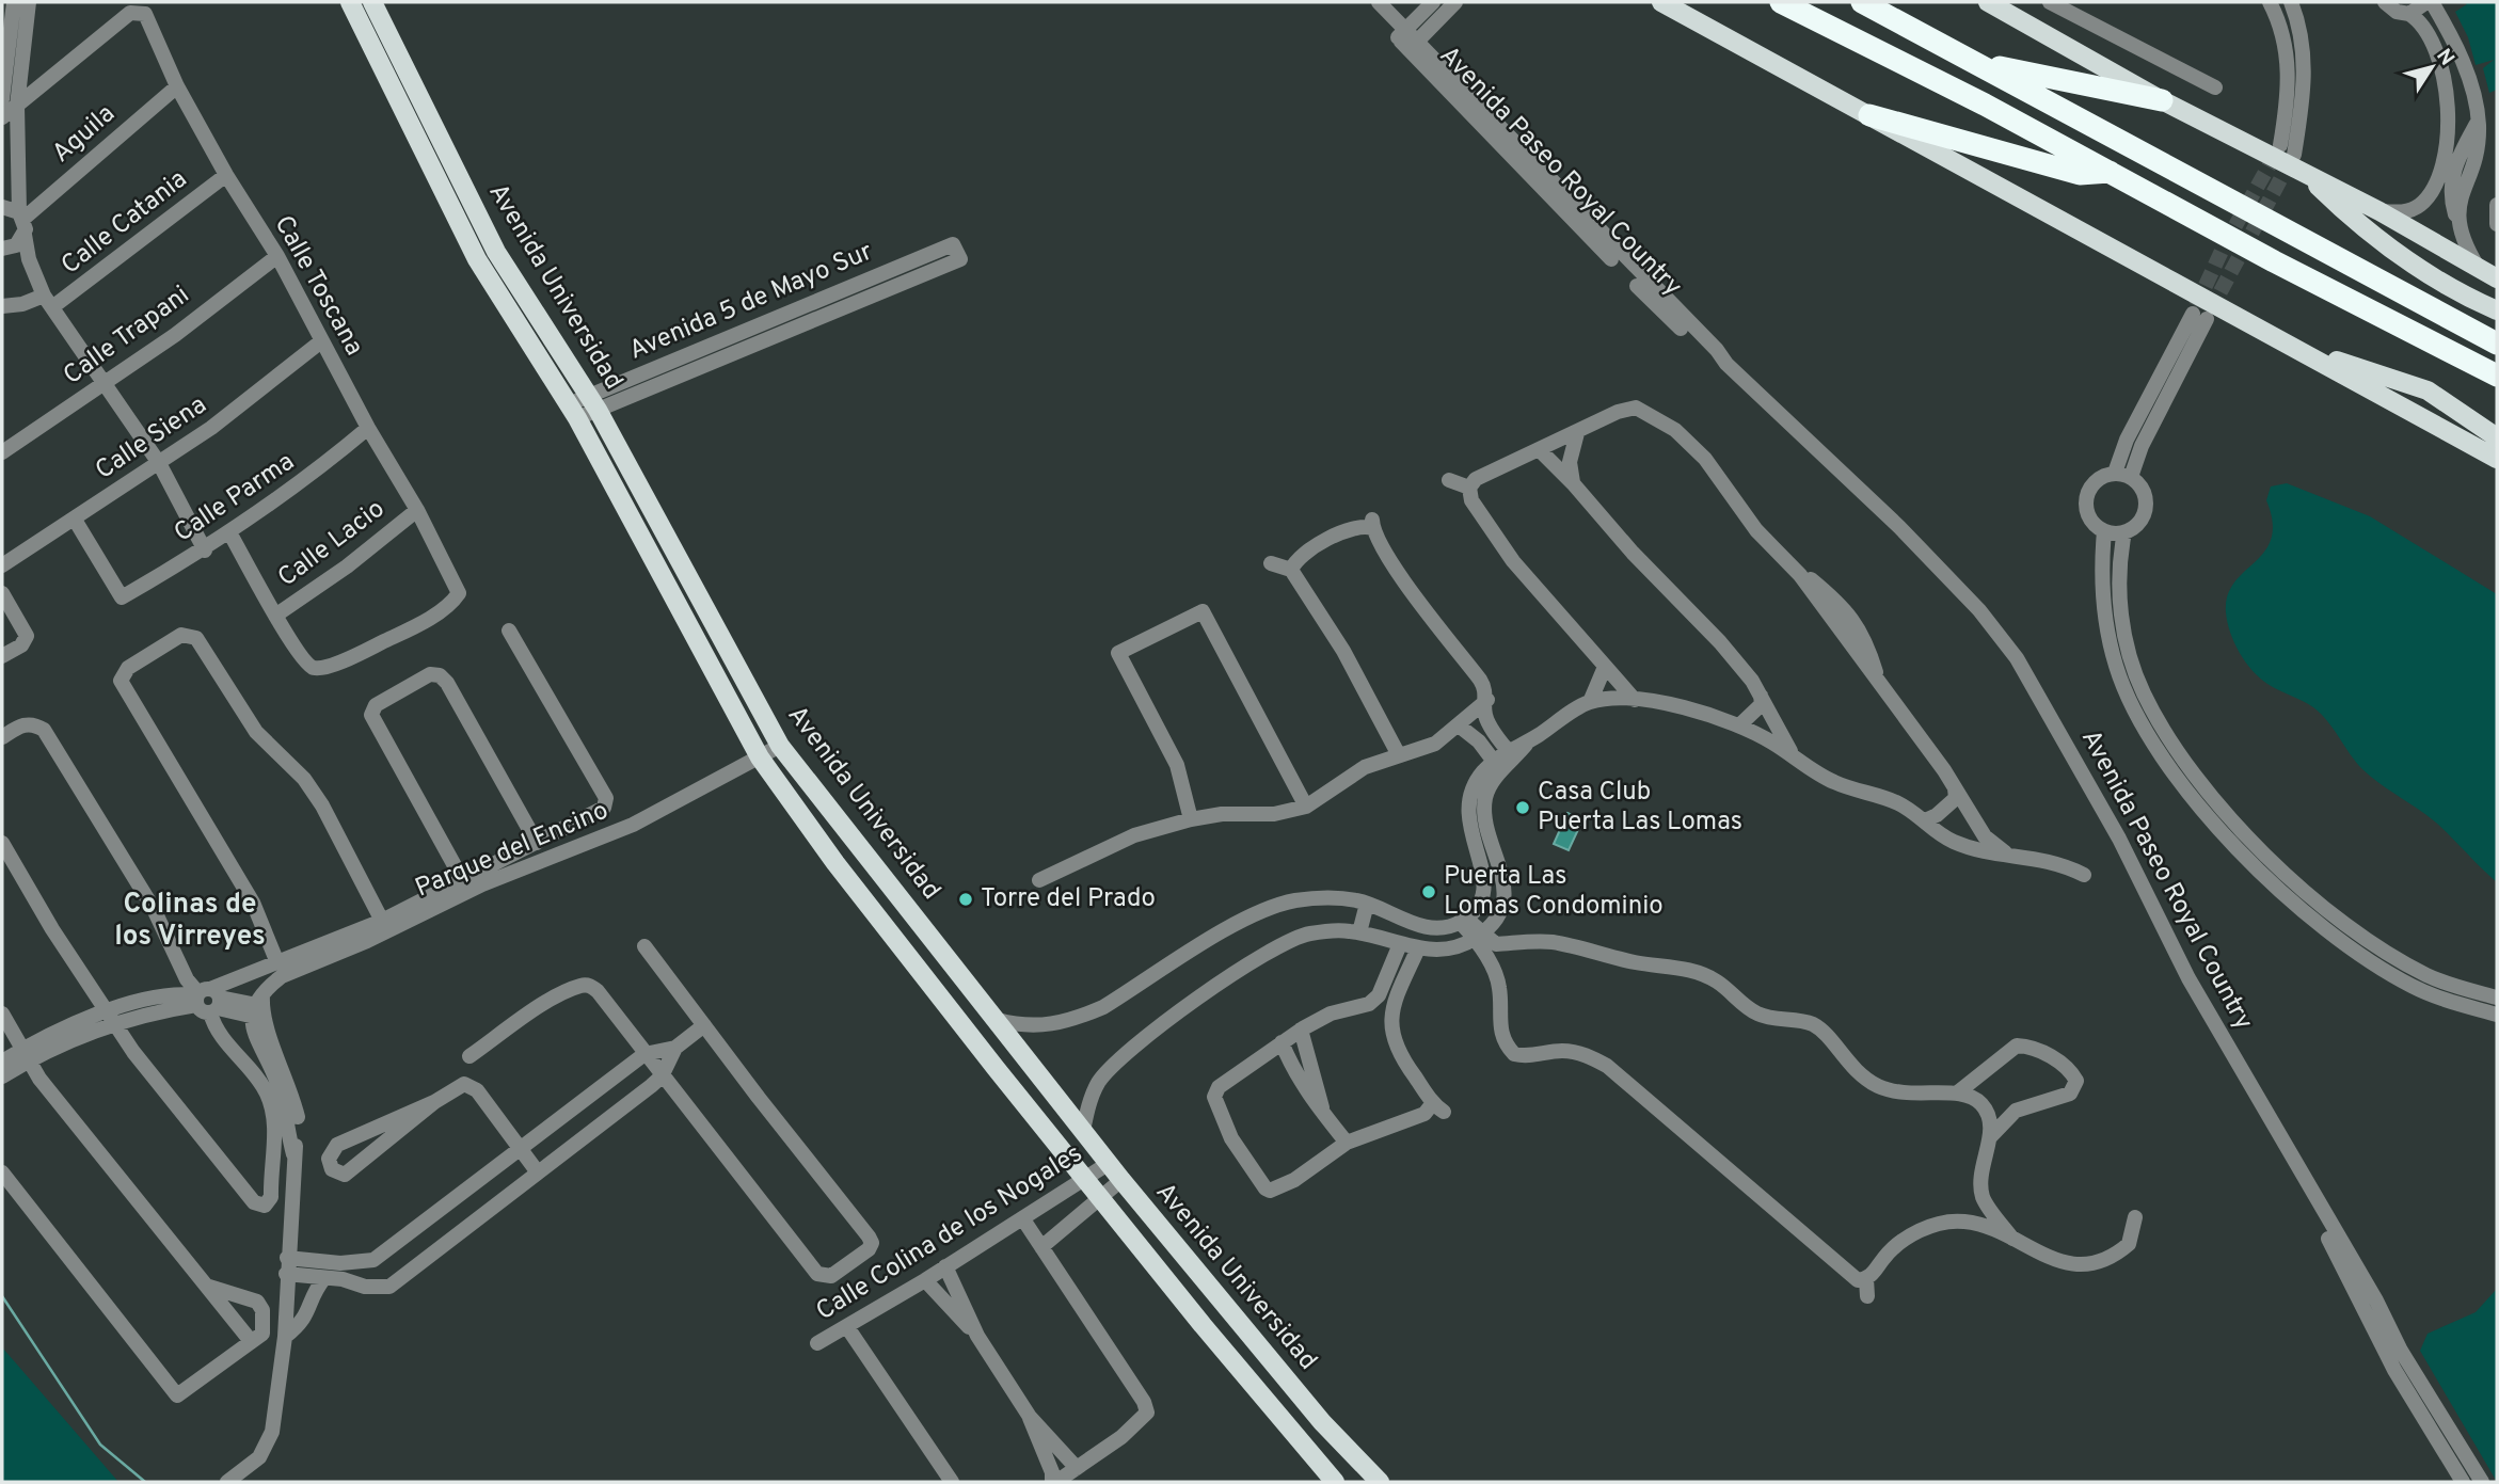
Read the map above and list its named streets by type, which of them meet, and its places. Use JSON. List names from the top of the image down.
{
  "streets": {
    "main road": ["Avenida Universidad"],
    "street": [
      "Aguila",
      "Avenida Paseo Royal Country",
      "Calle Catania",
      "Calle Toscana",
      "Avenida 5 de Mayo Sur",
      "Calle Trapani",
      "Calle Siena",
      "Calle Parma",
      "Calle Lacio",
      "Parque del Encino",
      "Calle Colina de los Nogales"
    ]
  },
  "crossings": [
    ["Aguila", "Calle Toscana"],
    ["Calle Catania", "Calle Toscana"],
    ["Calle Toscana", "Calle Trapani"],
    ["Calle Toscana", "Calle Siena"],
    ["Calle Toscana", "Calle Parma"],
    ["Calle Toscana", "Calle Lacio"],
    ["Avenida Universidad", "Avenida 5 de Mayo Sur"],
    ["Avenida Universidad", "Parque del Encino"],
    ["Avenida Universidad", "Calle Colina de los Nogales"],
    ["Calle Siena", "Calle Parma"]
  ],
  "districts": ["Colinas de los Virreyes"],
  "places": ["Casa Club Puerta Las Lomas", "Puerta Las Lomas Condominio", "Torre del Prado"],
  "north": "top right"
}
